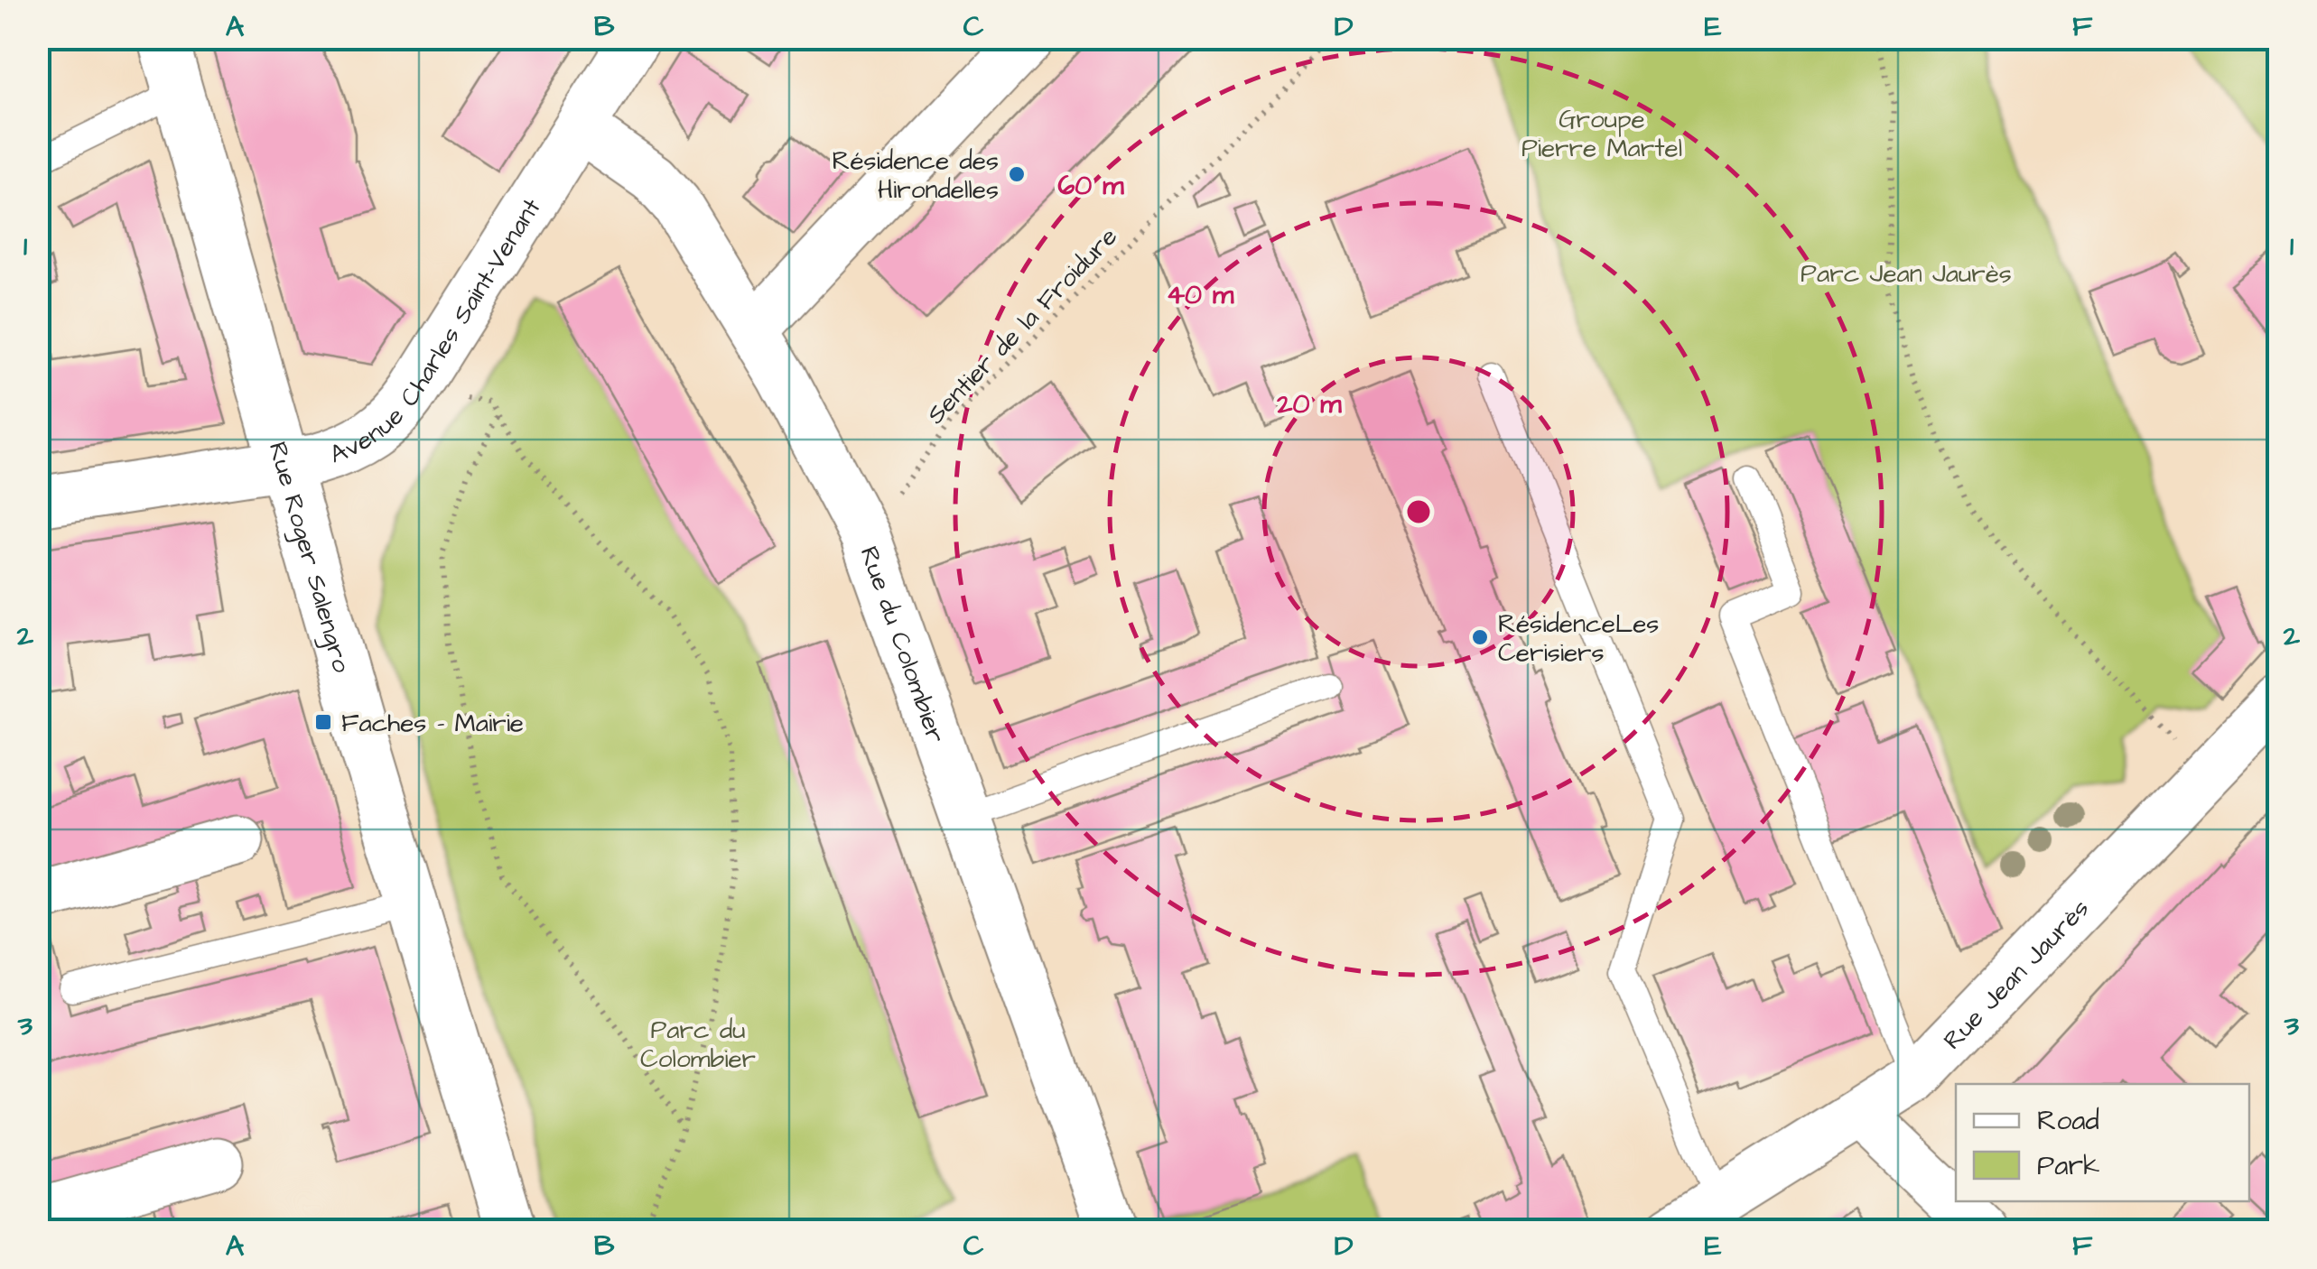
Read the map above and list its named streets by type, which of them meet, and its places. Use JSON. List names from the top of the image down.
{
  "streets": {
    "street": [
      "Avenue Charles Saint-Venant",
      "Rue Roger Salengro",
      "Rue du Colombier",
      "Rue Jean Jaurès"
    ],
    "path": ["Sentier de la Froidure"]
  },
  "crossings": [
    ["Avenue Charles Saint-Venant", "Rue Roger Salengro"],
    ["Avenue Charles Saint-Venant", "Rue du Colombier"],
    ["Sentier de la Froidure", "Rue du Colombier"]
  ],
  "parks": ["Groupe Pierre Martel", "Parc Jean Jaurès", "Parc du Colombier"],
  "places": {
    "other": ["Résidence des Hirondelles", "RésidenceLes Cerisiers"],
    "transit": ["Faches – Mairie"]
  },
  "legend": ["Road", "Park"],
  "grid": {
    "columns": [
      "A",
      "B",
      "C",
      "D",
      "E",
      "F"
    ],
    "rows": ["1", "2", "3"]
  },
  "rings": ["60 m", "40 m", "20 m"]
}
